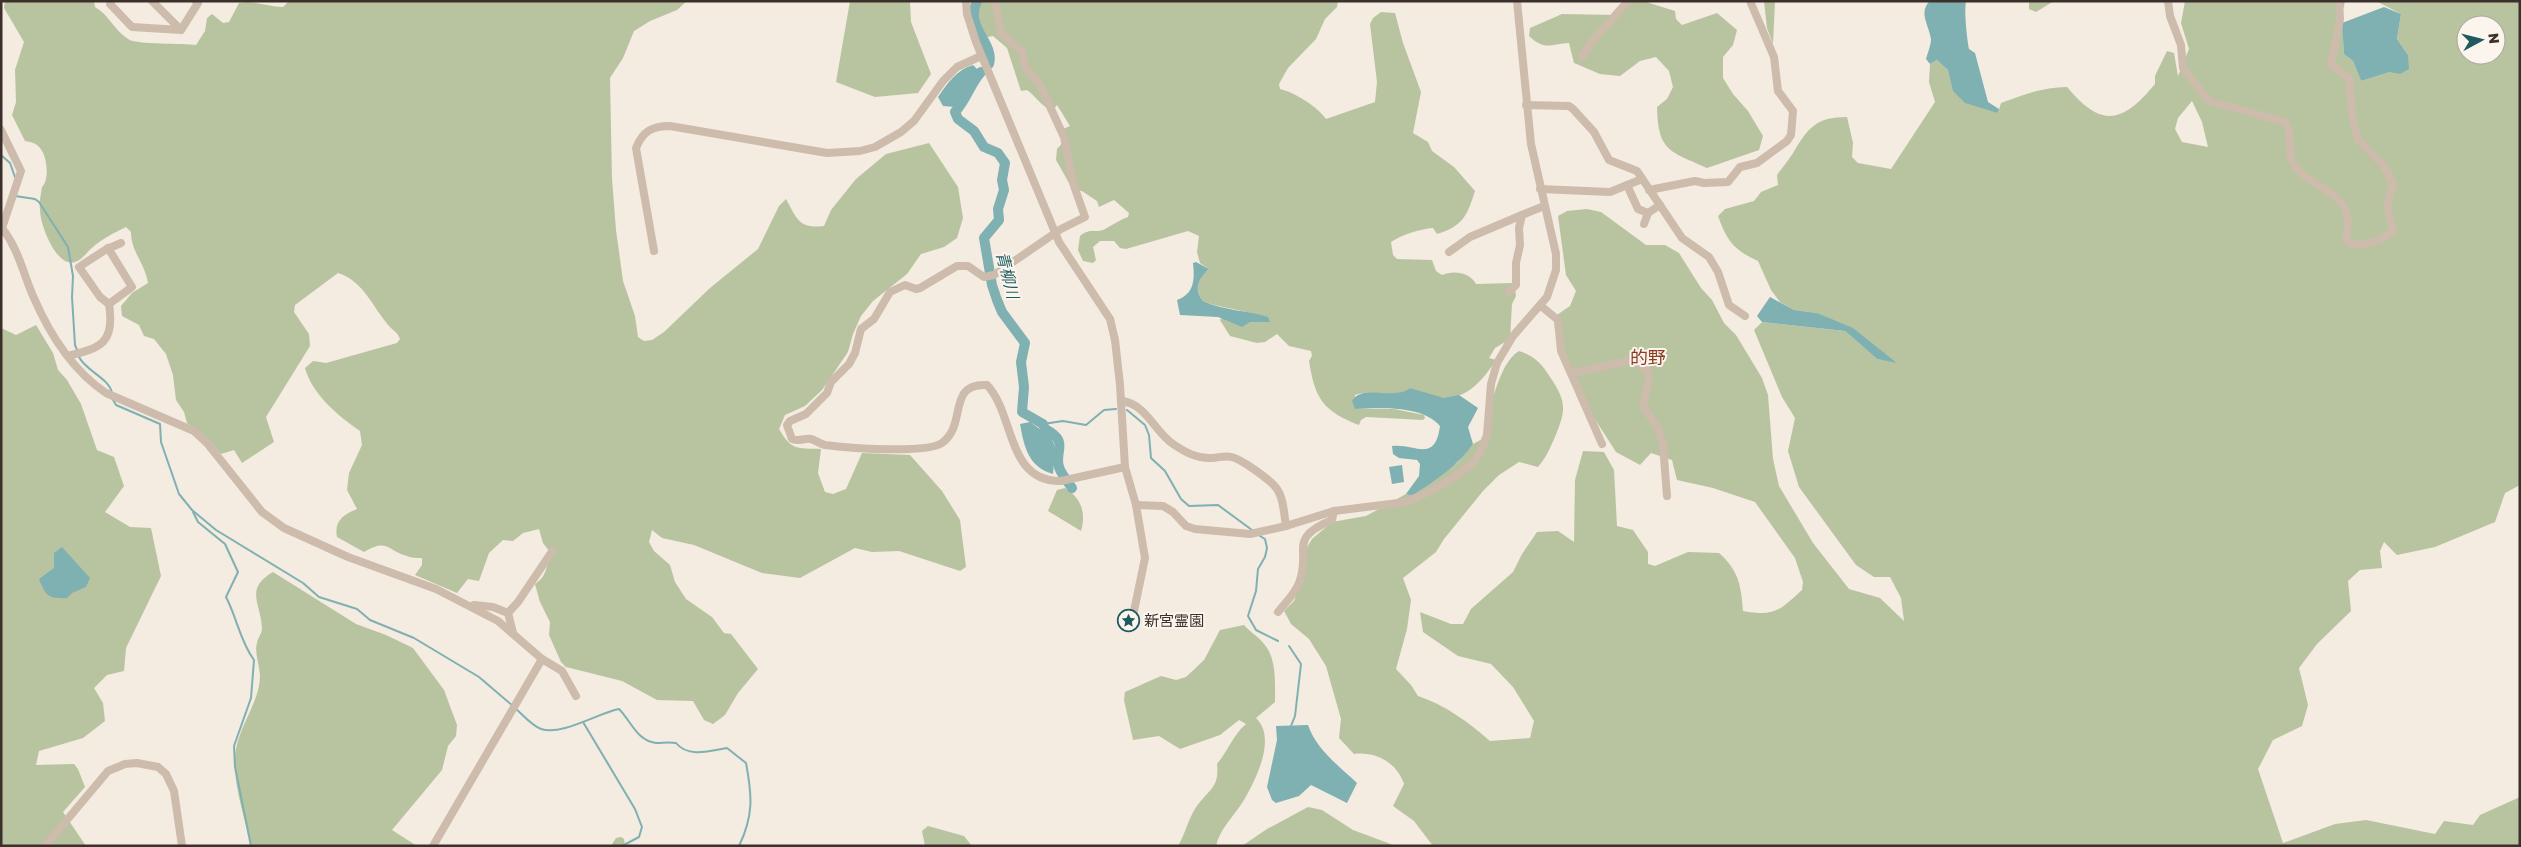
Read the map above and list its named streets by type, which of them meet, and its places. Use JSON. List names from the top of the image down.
{
  "districts": ["的野"],
  "water": ["青柳川"],
  "places": {
    "place": ["新宮霊園"]
  },
  "north": "right"
}
